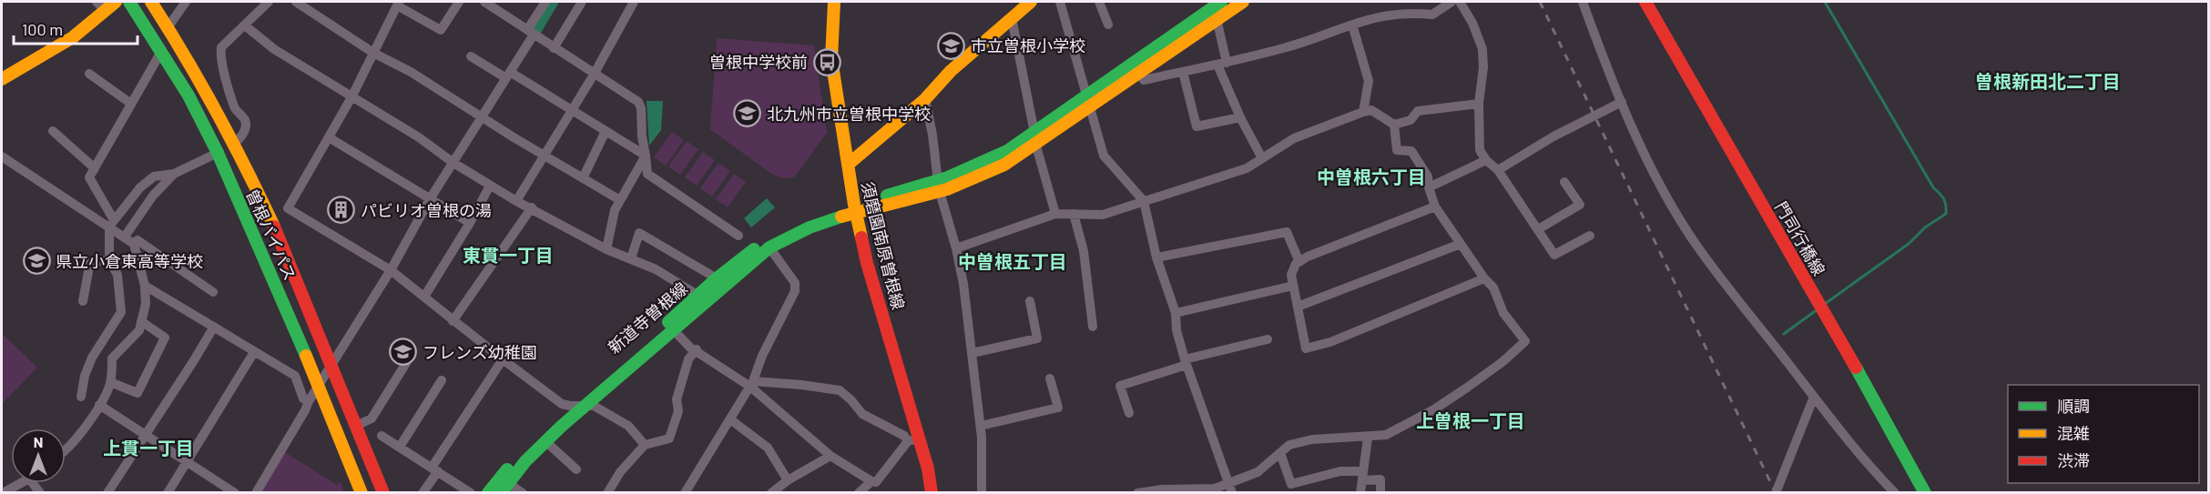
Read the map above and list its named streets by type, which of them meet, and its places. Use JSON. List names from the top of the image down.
{
  "streets": {
    "main road": [
      "曽根バイパス",
      "門司行橋線",
      "須磨園南原曽根線",
      "新道寺曽根線"
    ]
  },
  "crossings": [
    ["須磨園南原曽根線", "新道寺曽根線"]
  ],
  "districts": [
    "曽根新田北二丁目",
    "中曽根六丁目",
    "東貫一丁目",
    "中曽根五丁目",
    "上曽根一丁目",
    "上貫一丁目"
  ],
  "places": {
    "school or university": [
      "市立曽根小学校",
      "北九州市立曽根中学校",
      "県立小倉東高等学校",
      "フレンズ幼稚園"
    ],
    "bus stop": ["曽根中学校前"],
    "building": ["パビリオ曽根の湯"]
  },
  "legend": ["順調", "混雑", "渋滞"],
  "scale_bar": "100 m",
  "north": "top"
}
